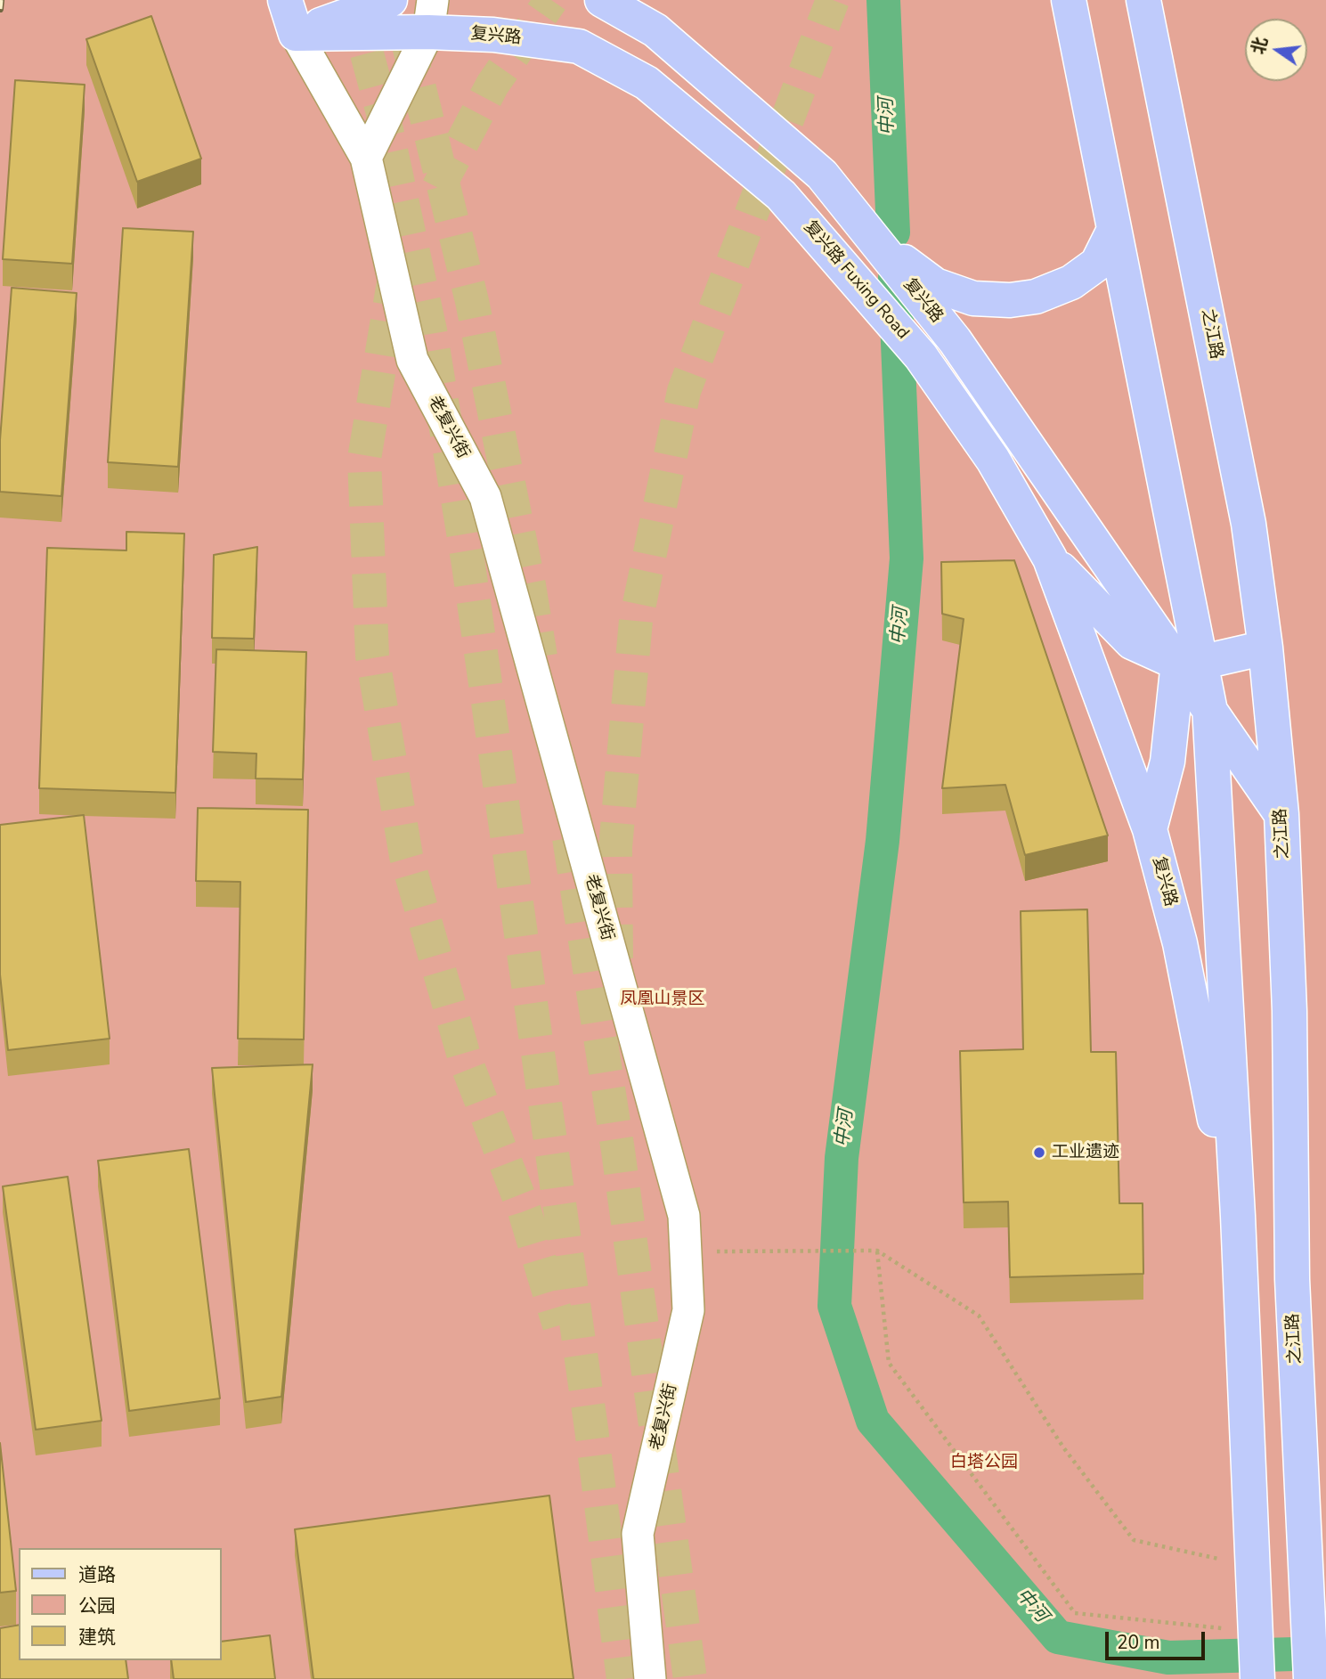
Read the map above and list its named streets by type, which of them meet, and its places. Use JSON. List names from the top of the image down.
{
  "streets": {
    "main road": ["复兴路", "复兴路 Fuxing Road", "之江路"],
    "street": ["老复兴街"]
  },
  "crossings": [
    ["复兴路", "复兴路 Fuxing Road"],
    ["复兴路", "之江路"],
    ["复兴路", "老复兴街"]
  ],
  "water": ["中河"],
  "parks": ["凤凰山景区", "白塔公园"],
  "places": ["工业遗迹"],
  "legend": ["道路", "公园", "建筑"],
  "scale_bar": "20 m",
  "north": "left"
}
